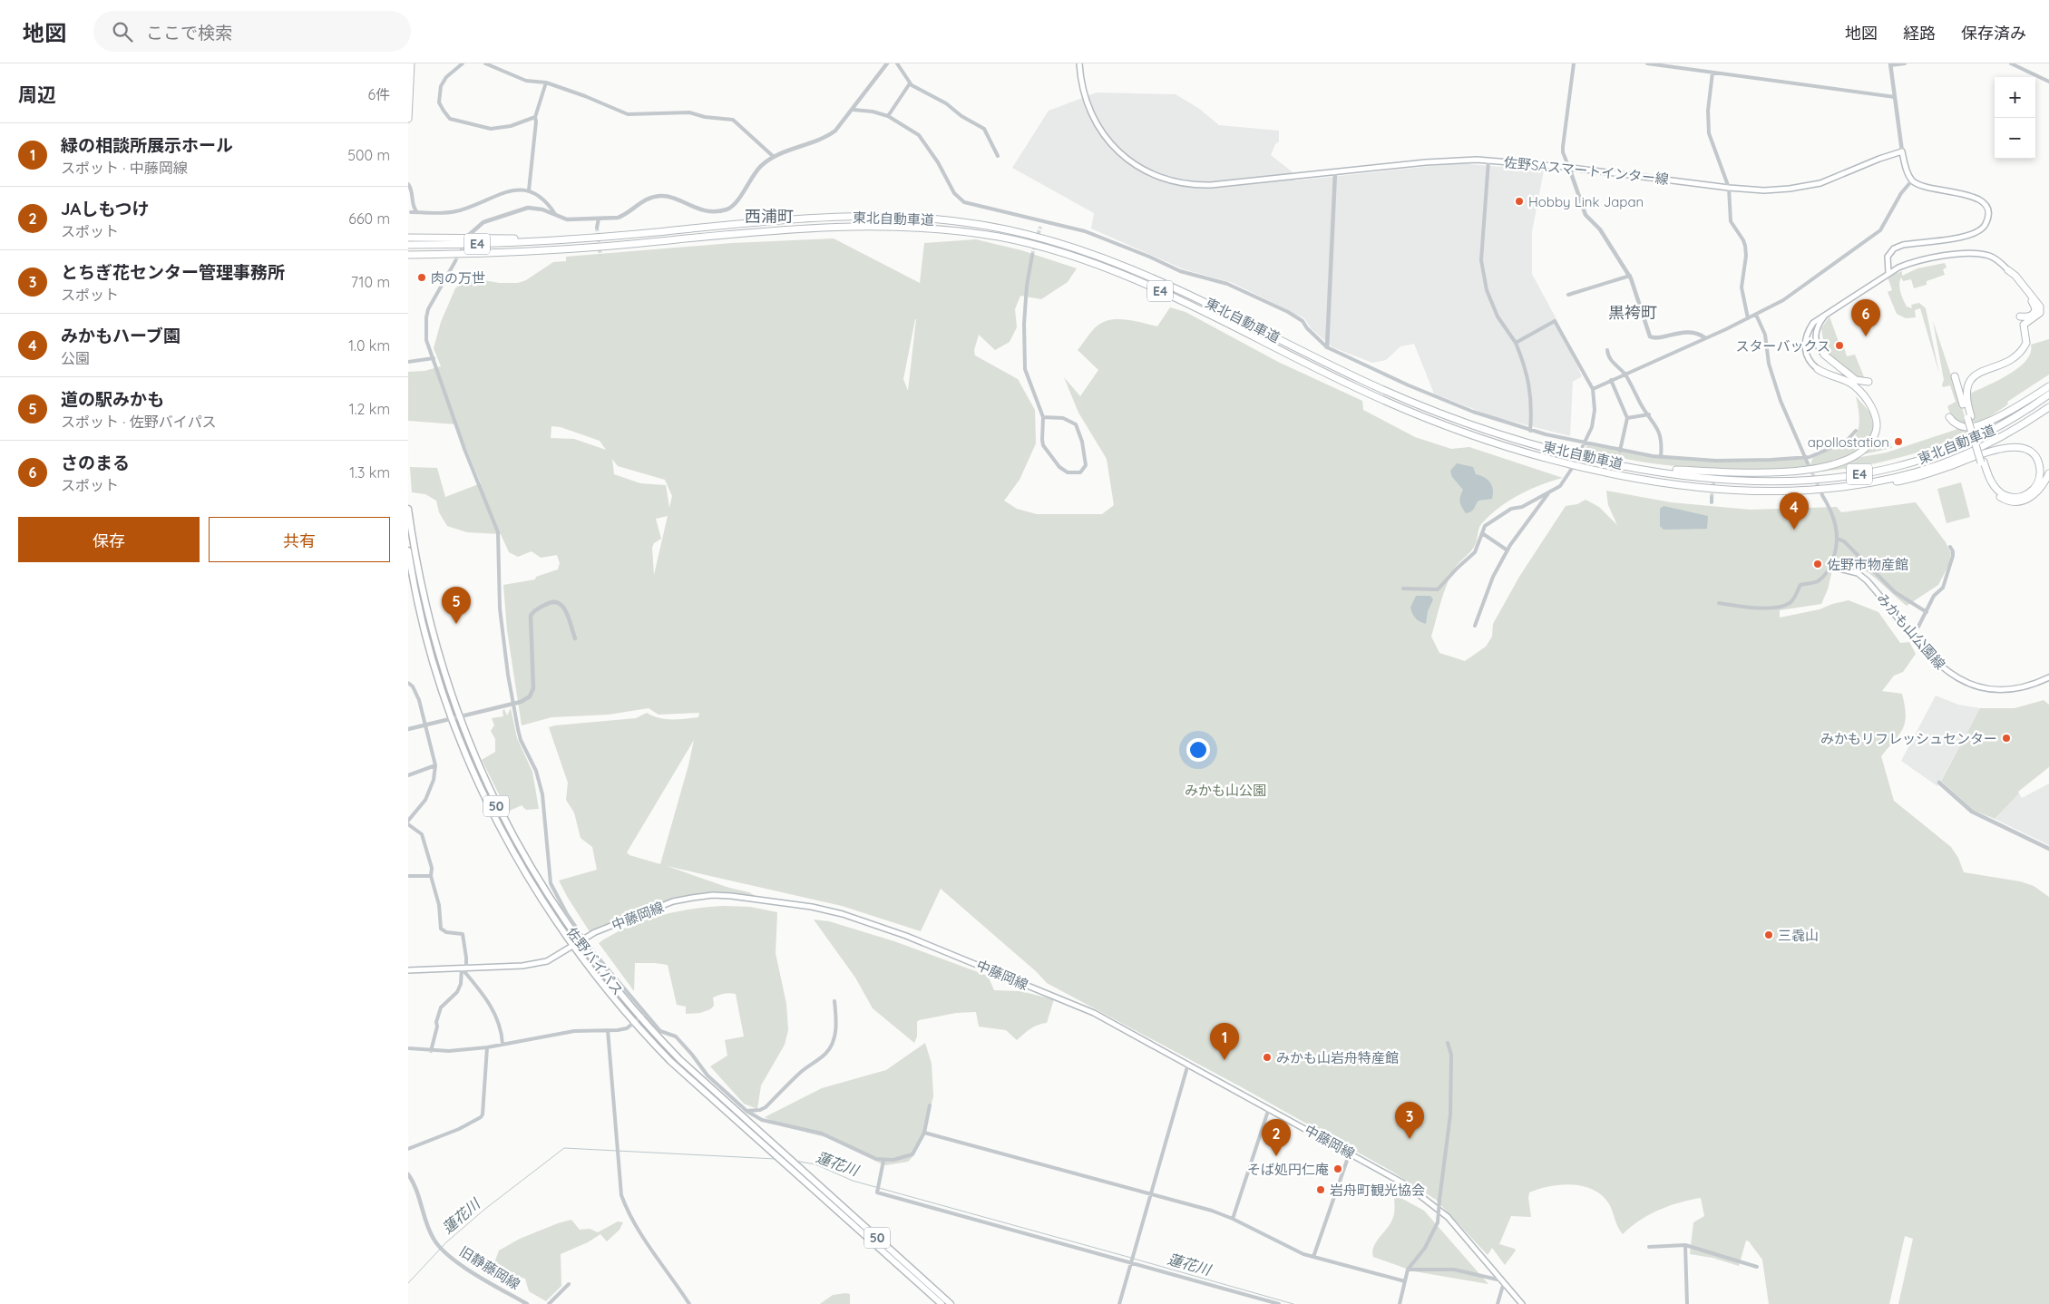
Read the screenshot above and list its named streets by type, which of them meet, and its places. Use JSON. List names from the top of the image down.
{
  "streets": {
    "highway": [
      "東北自動車道",
      "E4",
      "50",
      "佐野バイパス"
    ],
    "main road": ["佐野SAスマートインター線", "みかも山公園線", "中藤岡線"],
    "street": ["旧静藤岡線"]
  },
  "crossings": [
    ["中藤岡線", "佐野バイパス"]
  ],
  "districts": ["西浦町", "黒袴町"],
  "water": ["蓮花川"],
  "parks": ["みかも山公園"],
  "places": [
    "Hobby Link Japan",
    "肉の万世",
    "スターバックス",
    "apollostation",
    "佐野市物産館",
    "みかもリフレッシュセンター",
    "三毳山",
    "みかも山岩舟特産館",
    "そば処円仁庵",
    "岩舟町観光協会"
  ],
  "page": {
    "header": "地図",
    "search": "ここで検索",
    "nav": ["地図", "経路", "保存済み"],
    "heading": ["周辺", "6件"],
    "map_buttons": ["+", "−"],
    "list": [
      {
        "mark": "1",
        "name": "緑の相談所展示ホール",
        "note": "スポット · 中藤岡線",
        "value": "500 m"
      },
      {
        "mark": "2",
        "name": "JAしもつけ",
        "note": "スポット",
        "value": "660 m"
      },
      {
        "mark": "3",
        "name": "とちぎ花センター管理事務所",
        "note": "スポット",
        "value": "710 m"
      },
      {
        "mark": "4",
        "name": "みかもハーブ園",
        "note": "公園",
        "value": "1.0 km"
      },
      {
        "mark": "5",
        "name": "道の駅みかも",
        "note": "スポット · 佐野バイパス",
        "value": "1.2 km"
      },
      {
        "mark": "6",
        "name": "さのまる",
        "note": "スポット",
        "value": "1.3 km"
      }
    ],
    "pins": [
      "6",
      "4",
      "5",
      "1",
      "3",
      "2"
    ],
    "buttons": ["保存", "共有"]
  }
}
